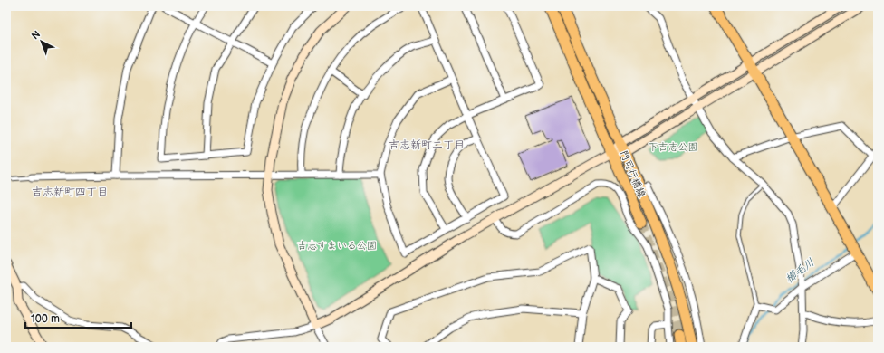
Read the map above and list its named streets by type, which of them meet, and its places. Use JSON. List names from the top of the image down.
{
  "streets": {
    "main road": ["門司行橋線"]
  },
  "districts": ["吉志新町二丁目", "吉志新町四丁目"],
  "water": ["櫛毛川"],
  "parks": ["下吉志公園", "吉志すまいる公園"],
  "scale_bar": "100 m",
  "north": "top left"
}
